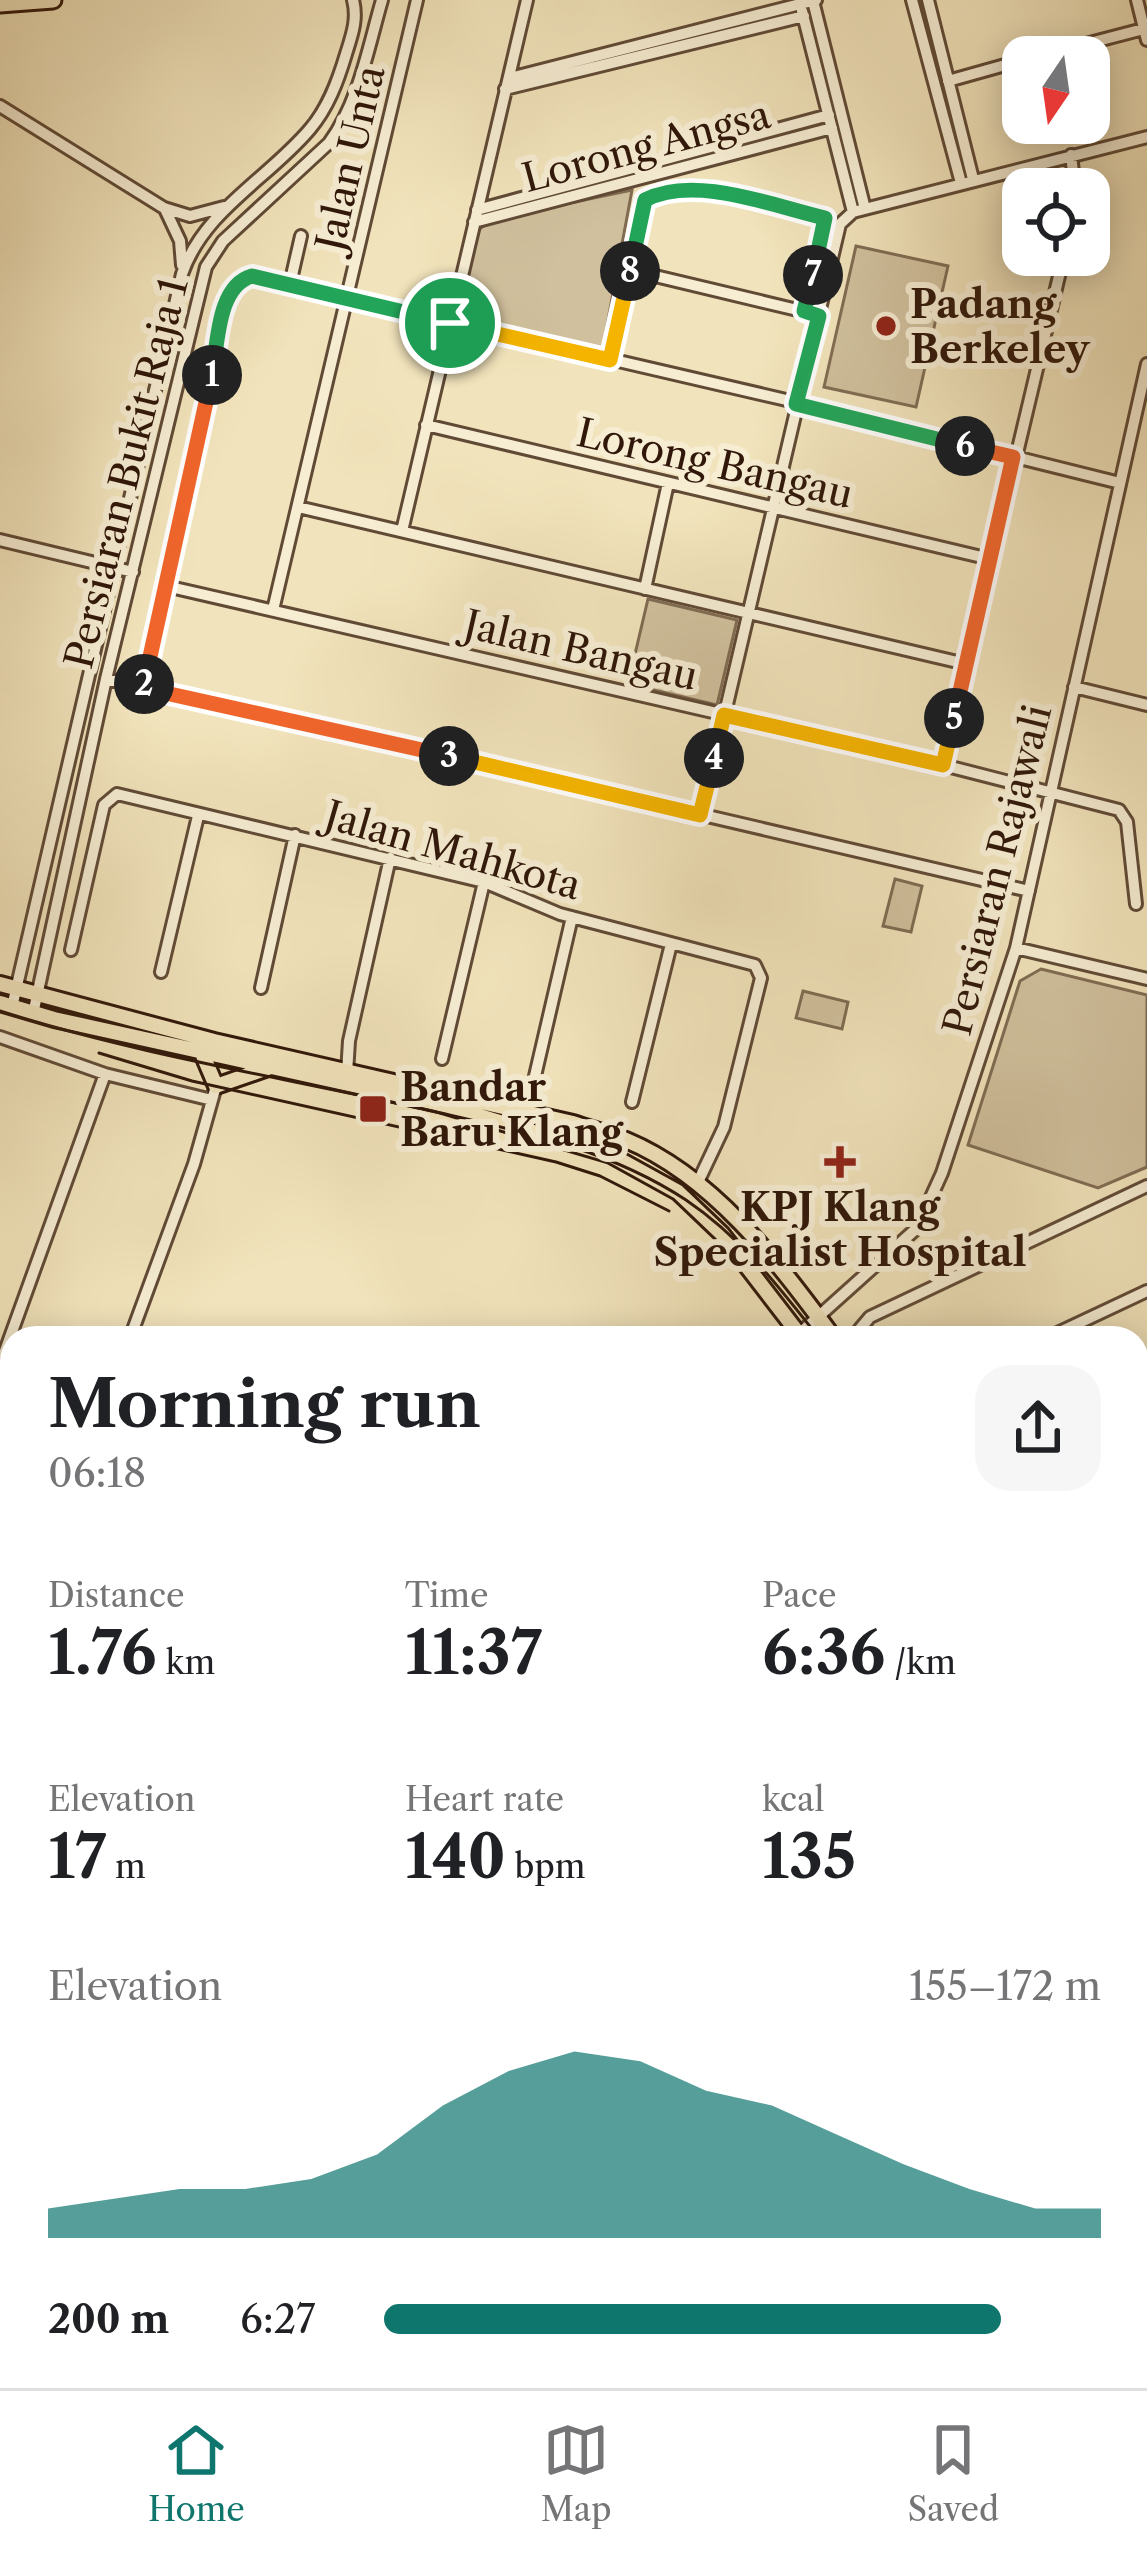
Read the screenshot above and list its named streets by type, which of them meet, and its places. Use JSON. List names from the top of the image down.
{
  "streets": {
    "street": [
      "Lorong Angsa",
      "Jalan Unta",
      "Lorong Bangau",
      "Persiaran Bukit Raja 1",
      "Jalan Bangau",
      "Jalan Mahkota",
      "Persiaran Rajawali"
    ]
  },
  "crossings": [
    ["Jalan Unta", "Jalan Bangau"],
    ["Jalan Bangau", "Persiaran Rajawali"]
  ],
  "places": {
    "other": ["Padang Berkeley"],
    "transit": ["Bandar Baru Klang"],
    "health": ["KPJ Klang Specialist Hospital"]
  },
  "north": "bottom",
  "page": {
    "pins": [
      "8",
      "7",
      "1",
      "6",
      "2",
      "5",
      "3",
      "4"
    ],
    "heading": ["Morning run", "06:18"],
    "stats": [
      ["Distance", "1.76 km"],
      ["Time", "11:37"],
      ["Pace", "6:36 /km"],
      ["Elevation", "17 m"],
      ["Heart rate", "140 bpm"],
      ["kcal", "135"]
    ],
    "chart": ["Elevation", "155–172 m"],
    "list": [
      {
        "name": "200 m",
        "note": "6:27"
      }
    ],
    "tabs": ["Home", "Map", "Saved"]
  }
}
